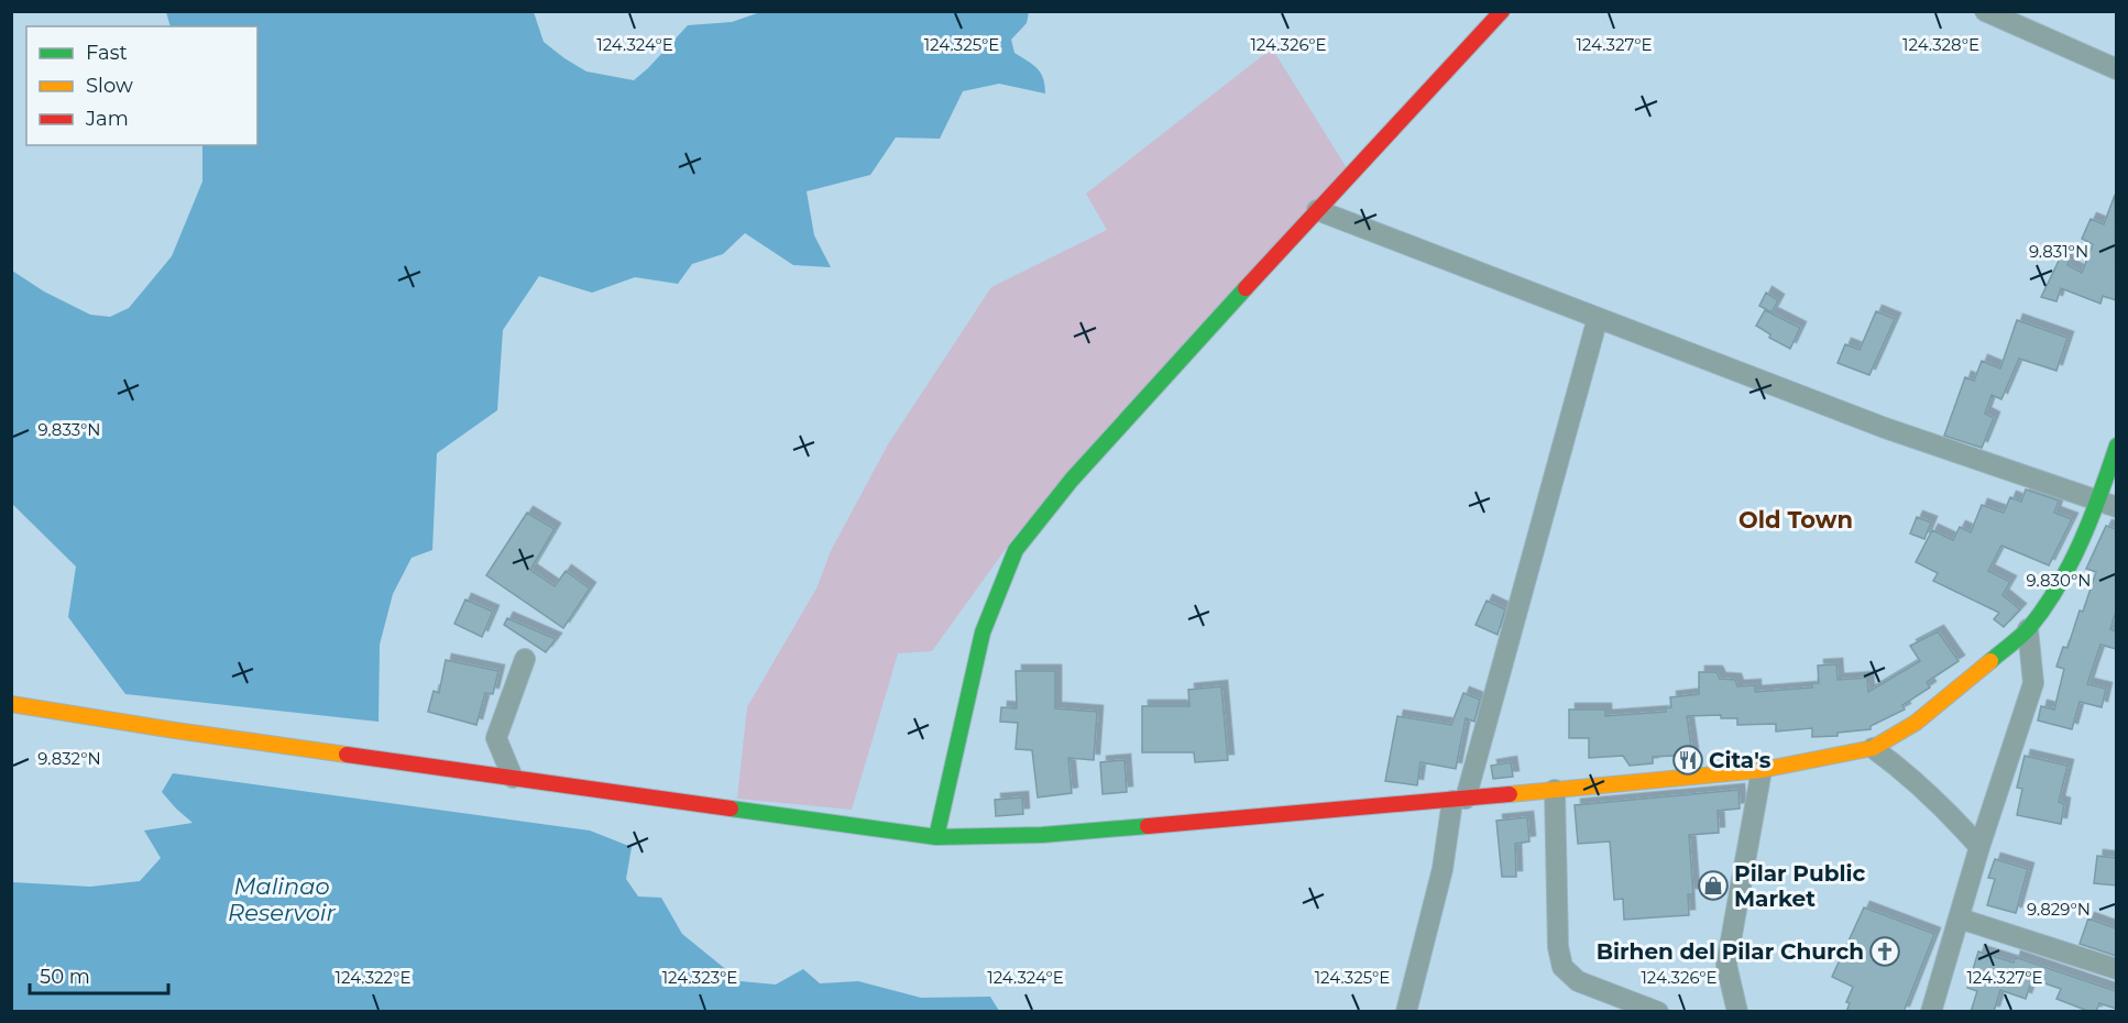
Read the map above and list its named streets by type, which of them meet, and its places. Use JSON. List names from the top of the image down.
{
  "districts": ["Old Town"],
  "water": ["Malinao Reservoir"],
  "places": {
    "restaurant": ["Cita's"],
    "shop": ["Pilar Public Market"],
    "church": ["Birhen del Pilar Church"]
  },
  "legend": ["Fast", "Slow", "Jam"],
  "scale_bar": "50 m",
  "coordinates": [
    "124.324°E",
    "124.325°E",
    "124.326°E",
    "124.327°E",
    "124.328°E",
    "9.831°N",
    "9.833°N",
    "9.830°N",
    "9.832°N",
    "9.829°N",
    "124.322°E",
    "124.323°E"
  ]
}
